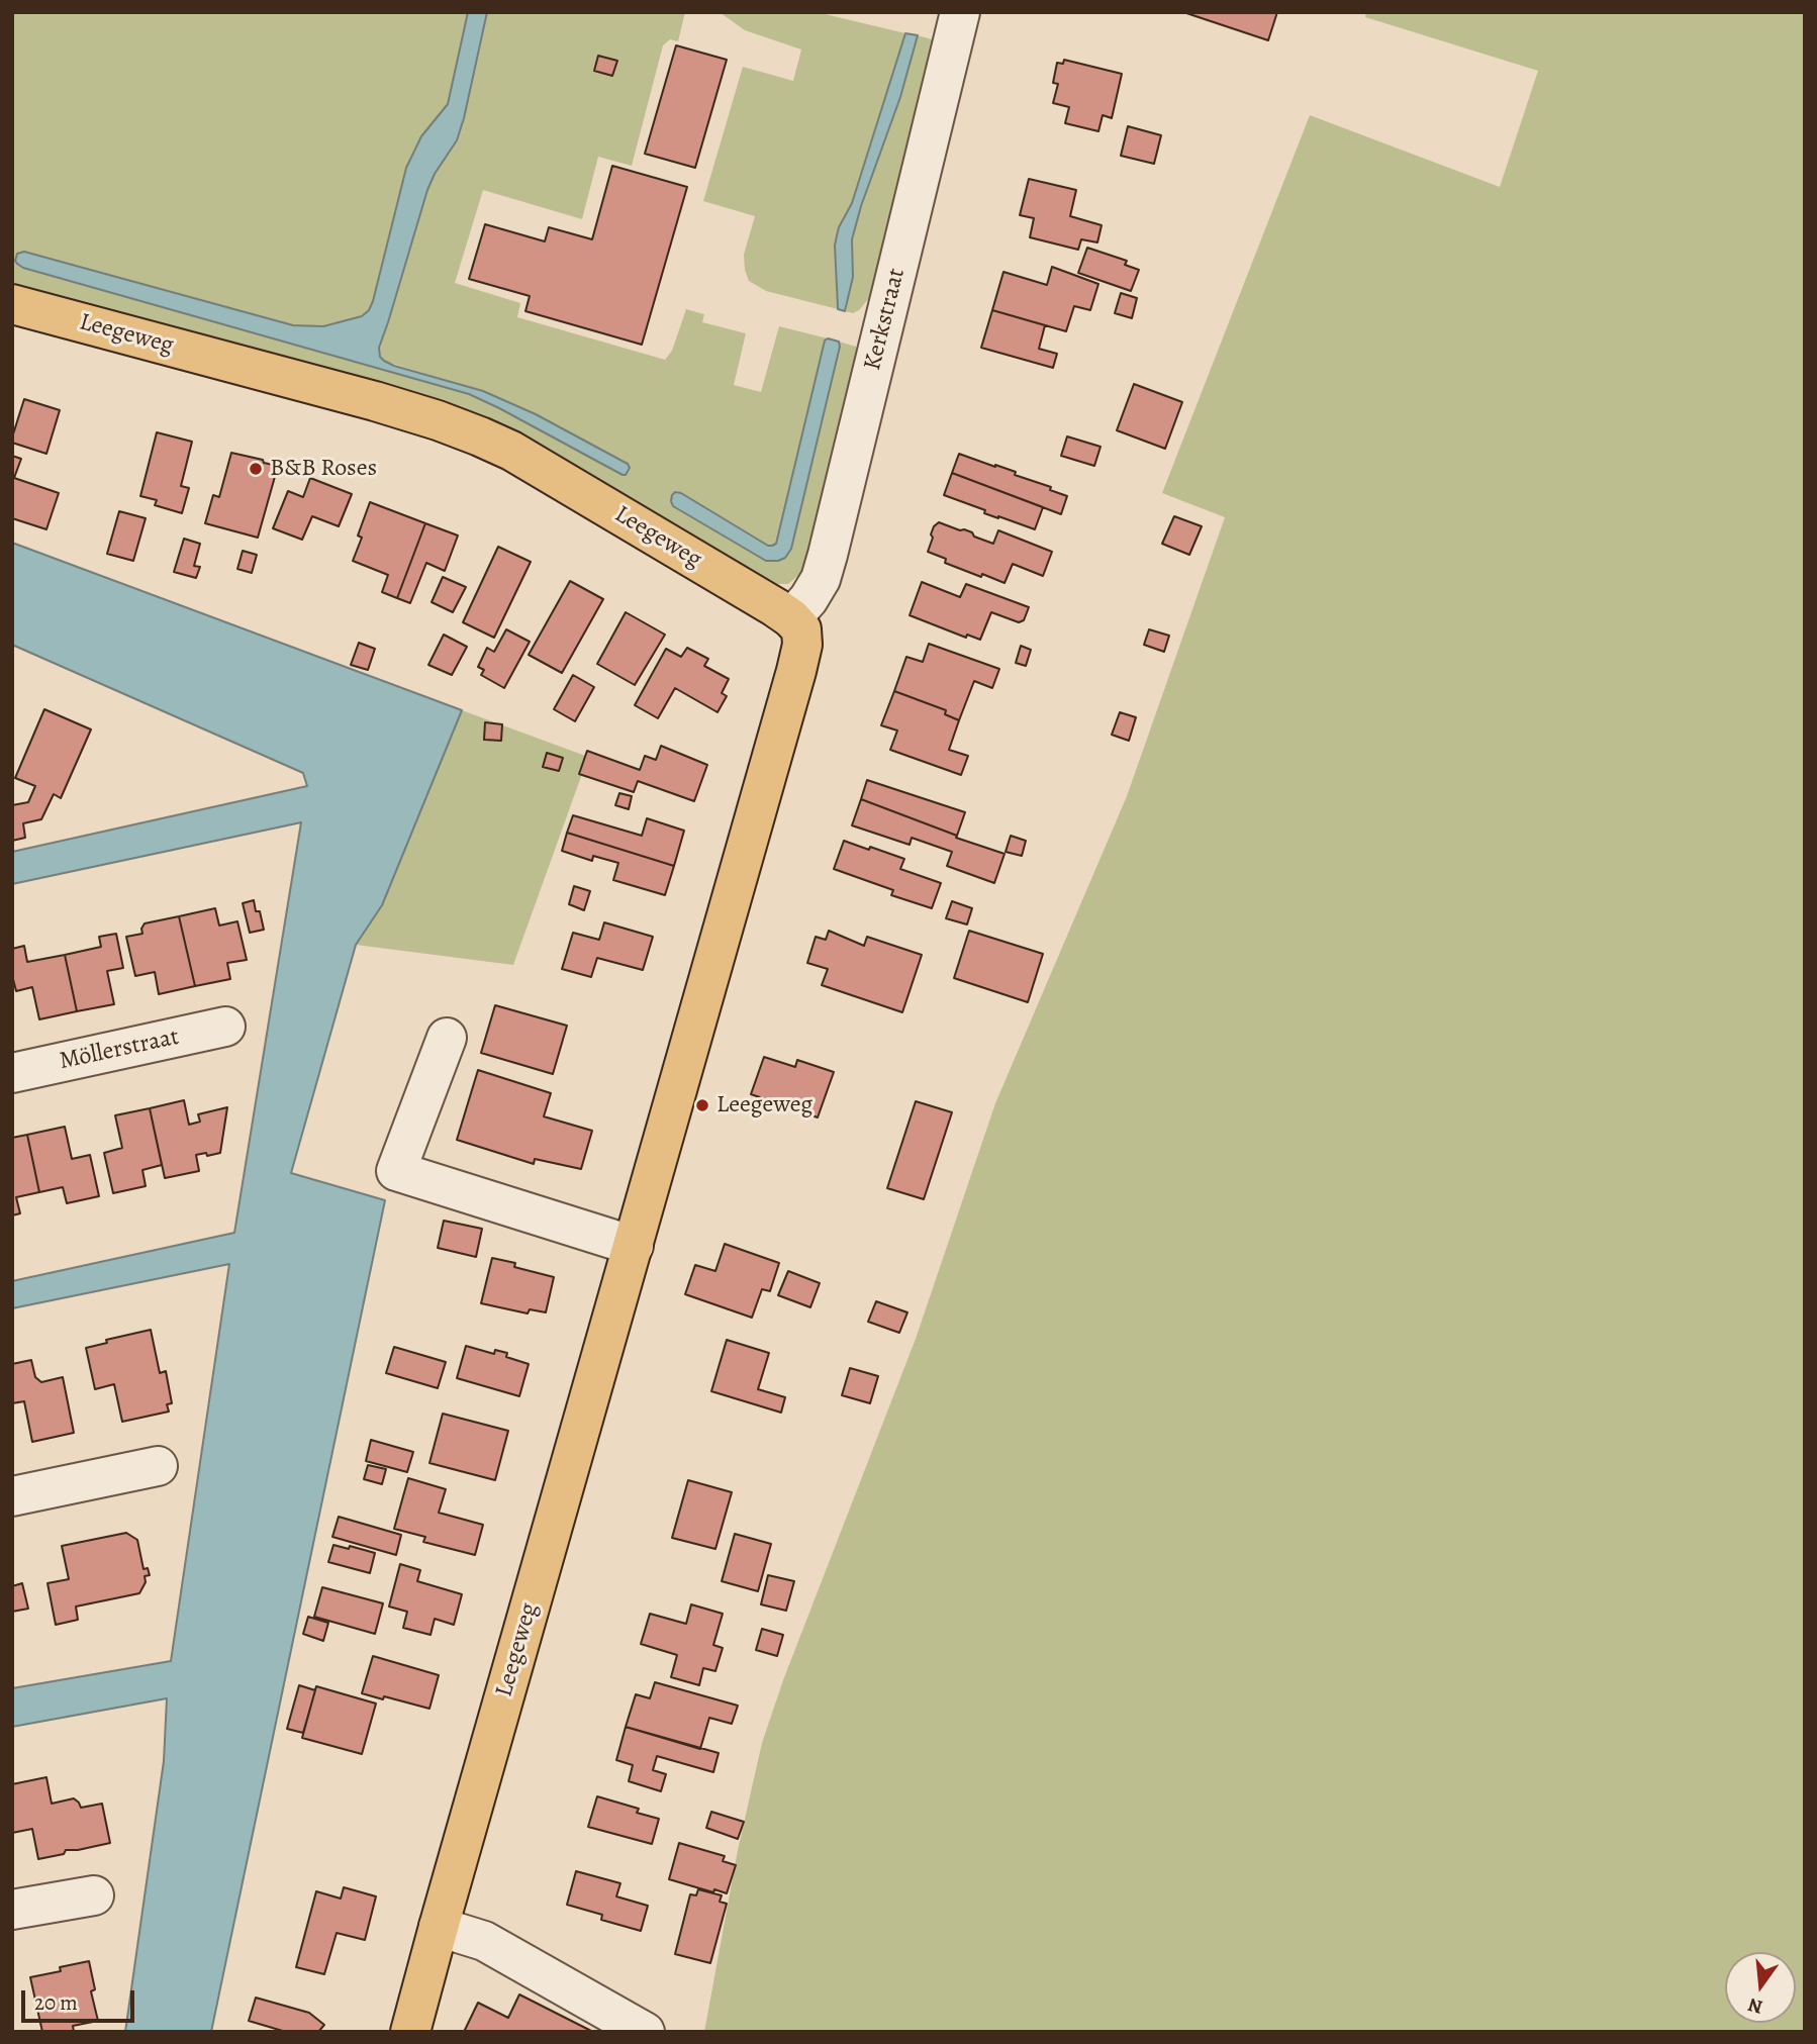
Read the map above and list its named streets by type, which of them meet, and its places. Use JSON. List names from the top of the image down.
{
  "streets": {
    "main road": ["Leegeweg"],
    "street": ["Kerkstraat", "Möllerstraat"]
  },
  "crossings": [
    ["Kerkstraat", "Leegeweg"]
  ],
  "places": ["B&B Roses", "Leegeweg"],
  "scale_bar": "20 m",
  "north": "bottom"
}
